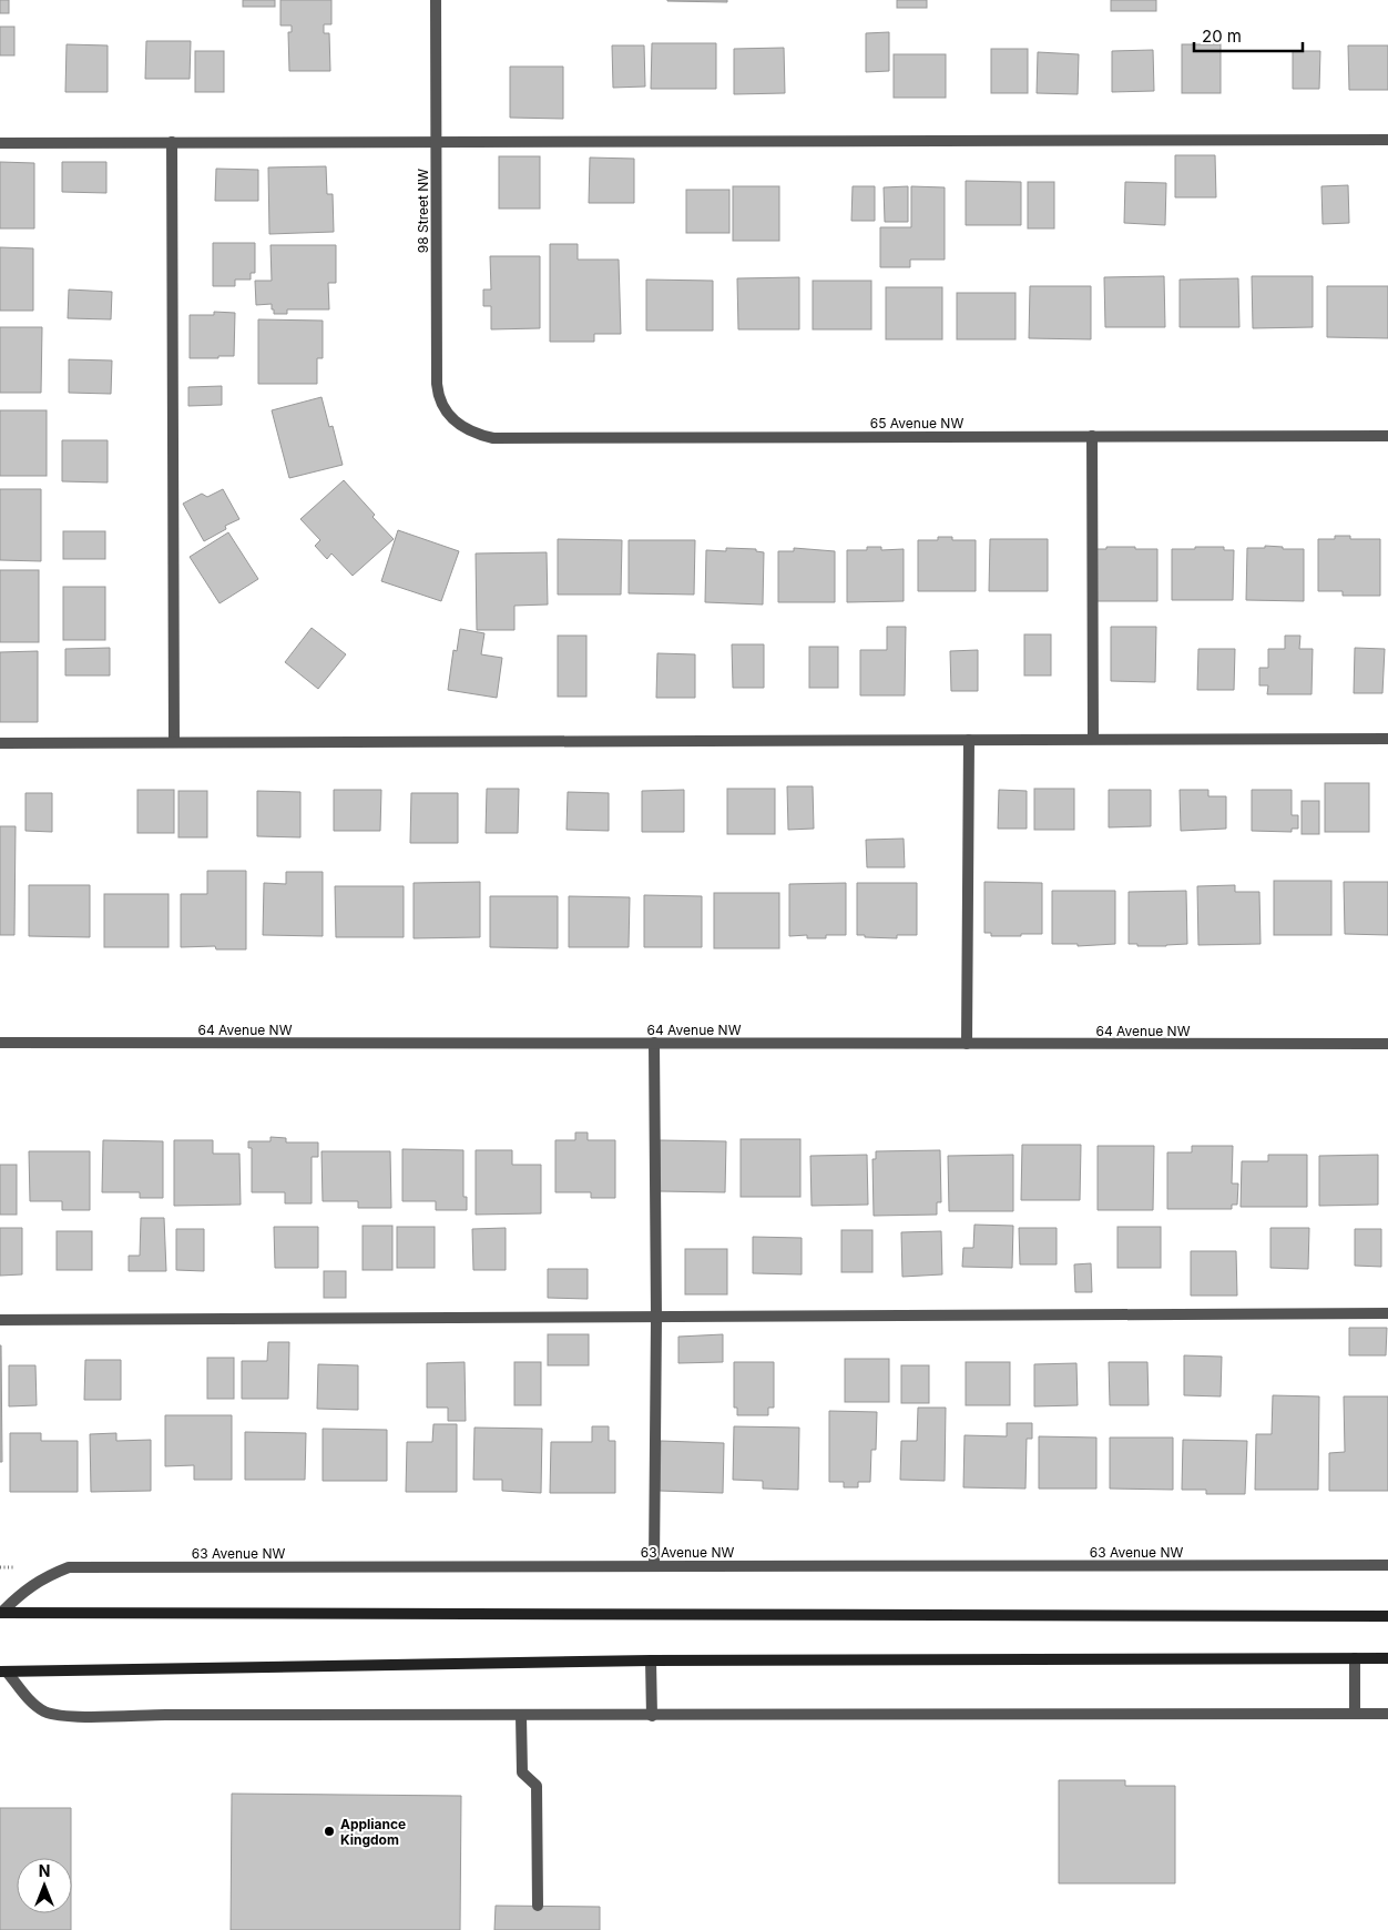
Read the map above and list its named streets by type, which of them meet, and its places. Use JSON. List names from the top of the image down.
{
  "streets": {
    "main road": ["63 Avenue NW"],
    "street": ["98 Street NW", "65 Avenue NW", "64 Avenue NW"]
  },
  "crossings": [
    ["98 Street NW", "65 Avenue NW"]
  ],
  "places": ["Appliance Kingdom"],
  "scale_bar": "20 m",
  "north": "top"
}
